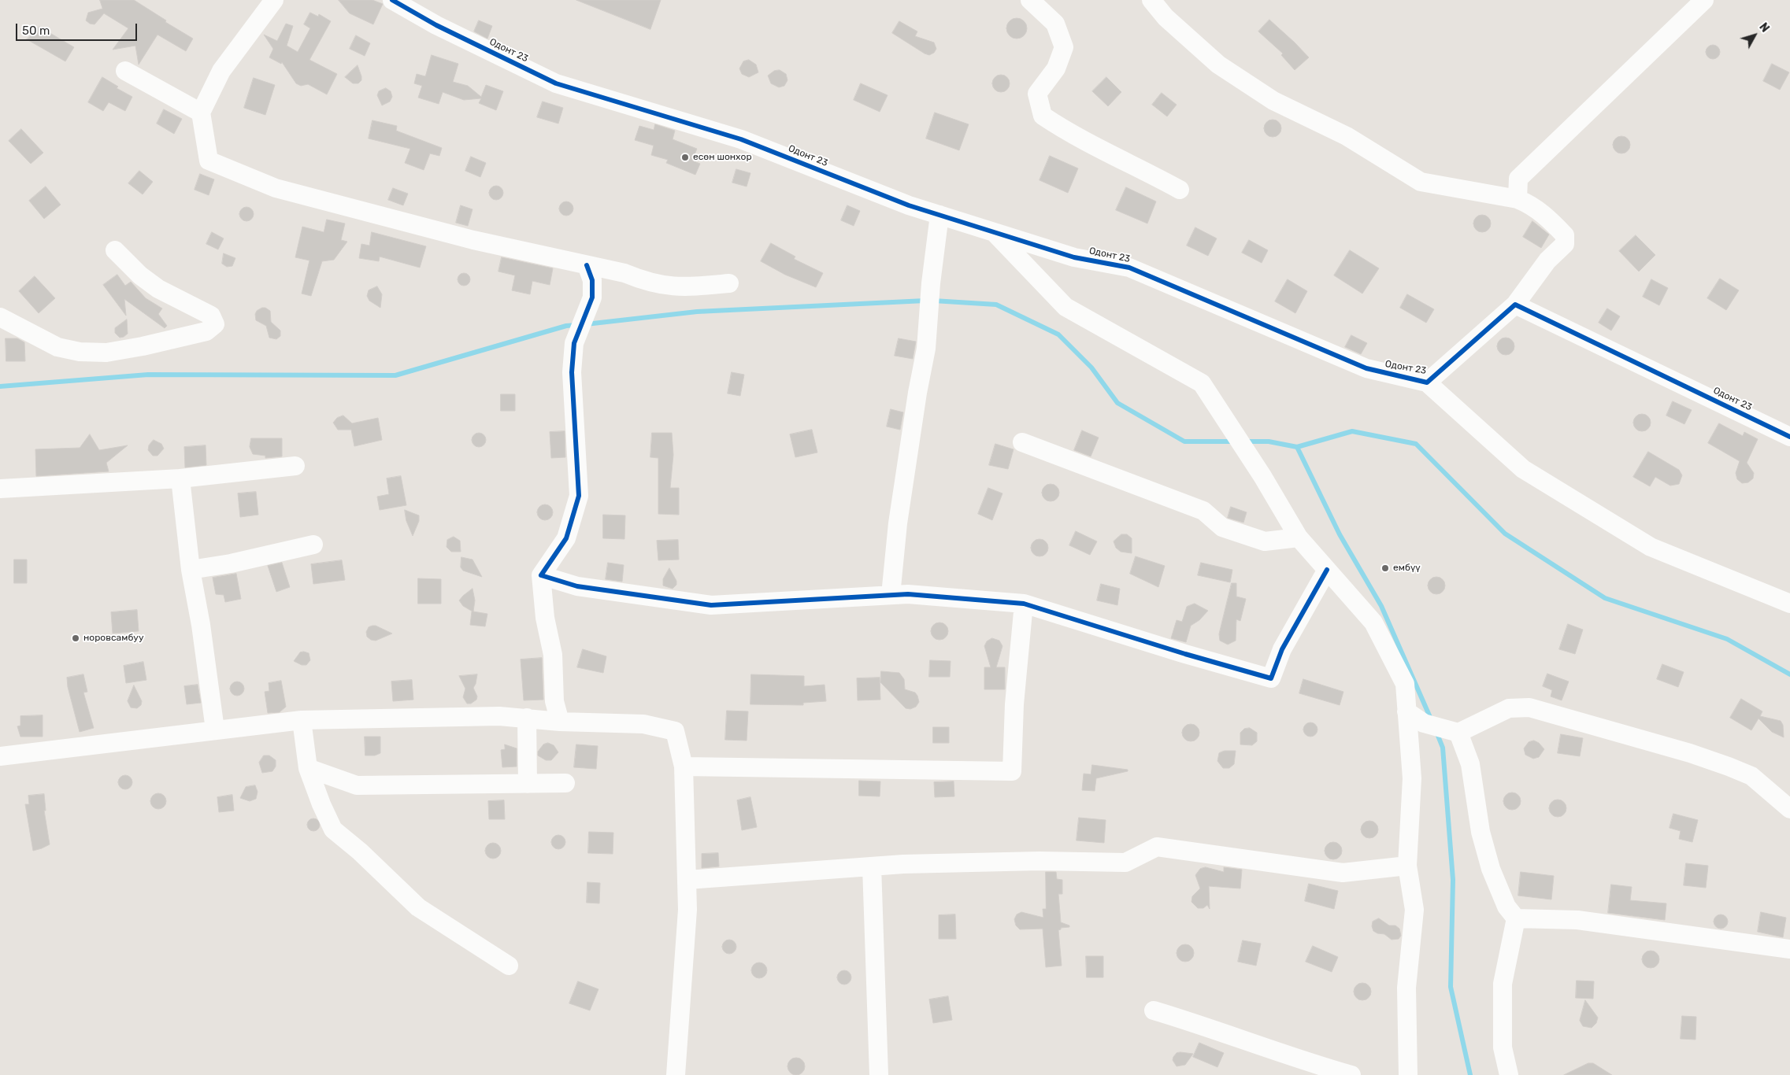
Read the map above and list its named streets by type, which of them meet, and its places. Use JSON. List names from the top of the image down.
{
  "streets": {
    "street": ["Одонт 23"]
  },
  "places": ["есөн шонхор", "ембүү", "норовсамбуу"],
  "scale_bar": "50 m",
  "north": "top right"
}
